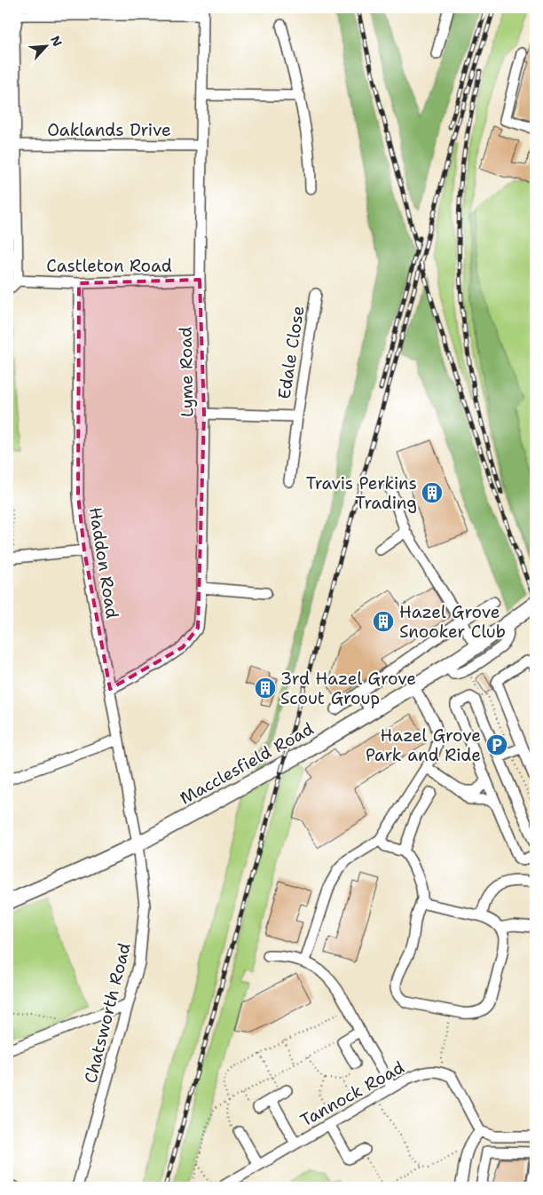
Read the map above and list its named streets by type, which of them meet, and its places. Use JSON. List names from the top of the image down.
{
  "streets": {
    "highway": ["Macclesfield Road"],
    "street": [
      "Oaklands Drive",
      "Castleton Road",
      "Edale Close",
      "Lyme Road",
      "Haddon Road",
      "Chatsworth Road",
      "Tannock Road"
    ]
  },
  "crossings": [
    ["Oaklands Drive", "Lyme Road"],
    ["Castleton Road", "Lyme Road"],
    ["Castleton Road", "Haddon Road"],
    ["Edale Close", "Lyme Road"],
    ["Lyme Road", "Haddon Road"],
    ["Haddon Road", "Macclesfield Road"],
    ["Haddon Road", "Chatsworth Road"],
    ["Macclesfield Road", "Chatsworth Road"]
  ],
  "places": {
    "building": ["Travis Perkins Trading", "Hazel Grove Snooker Club", "3rd Hazel Grove Scout Group"],
    "parking": ["Hazel Grove Park and Ride"]
  },
  "north": "top right"
}
